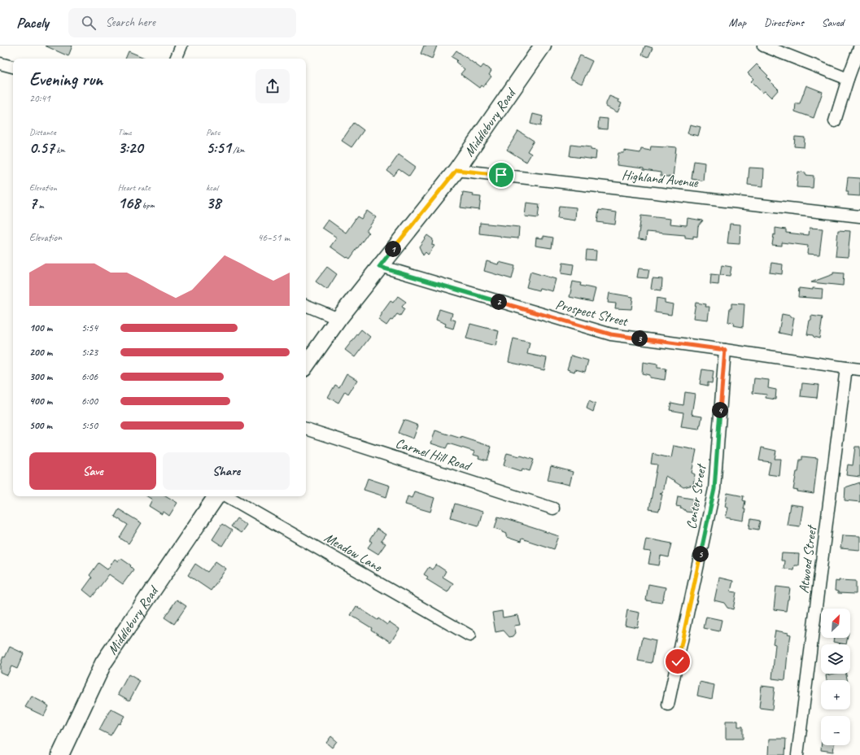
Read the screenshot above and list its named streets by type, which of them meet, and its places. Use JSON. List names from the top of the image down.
{
  "streets": {
    "street": [
      "Middlebury Road",
      "Highland Avenue",
      "Prospect Street",
      "Carmel Hill Road",
      "Center Street",
      "Meadow Lane",
      "Atwood Street"
    ]
  },
  "crossings": [
    ["Middlebury Road", "Highland Avenue"],
    ["Middlebury Road", "Prospect Street"],
    ["Prospect Street", "Center Street"],
    ["Prospect Street", "Atwood Street"]
  ],
  "north": "top right",
  "page": {
    "header": "Pacely",
    "search": "Search here",
    "nav": ["Map", "Directions", "Saved"],
    "heading": ["Evening run", "20:41"],
    "stats": [
      ["Distance", "0.57 km"],
      ["Time", "3:20"],
      ["Pace", "5:51 /km"],
      ["Elevation", "7 m"],
      ["Heart rate", "168 bpm"],
      ["kcal", "38"]
    ],
    "chart": ["Elevation", "46–51 m"],
    "pins": [
      "1",
      "2",
      "3",
      "4",
      "5"
    ],
    "list": [
      {
        "name": "100 m",
        "note": "5:54"
      },
      {
        "name": "200 m",
        "note": "5:23"
      },
      {
        "name": "300 m",
        "note": "6:06"
      },
      {
        "name": "400 m",
        "note": "6:00"
      },
      {
        "name": "500 m",
        "note": "5:50"
      }
    ],
    "buttons": ["Save", "Share"],
    "map_buttons": ["+", "−"]
  }
}
